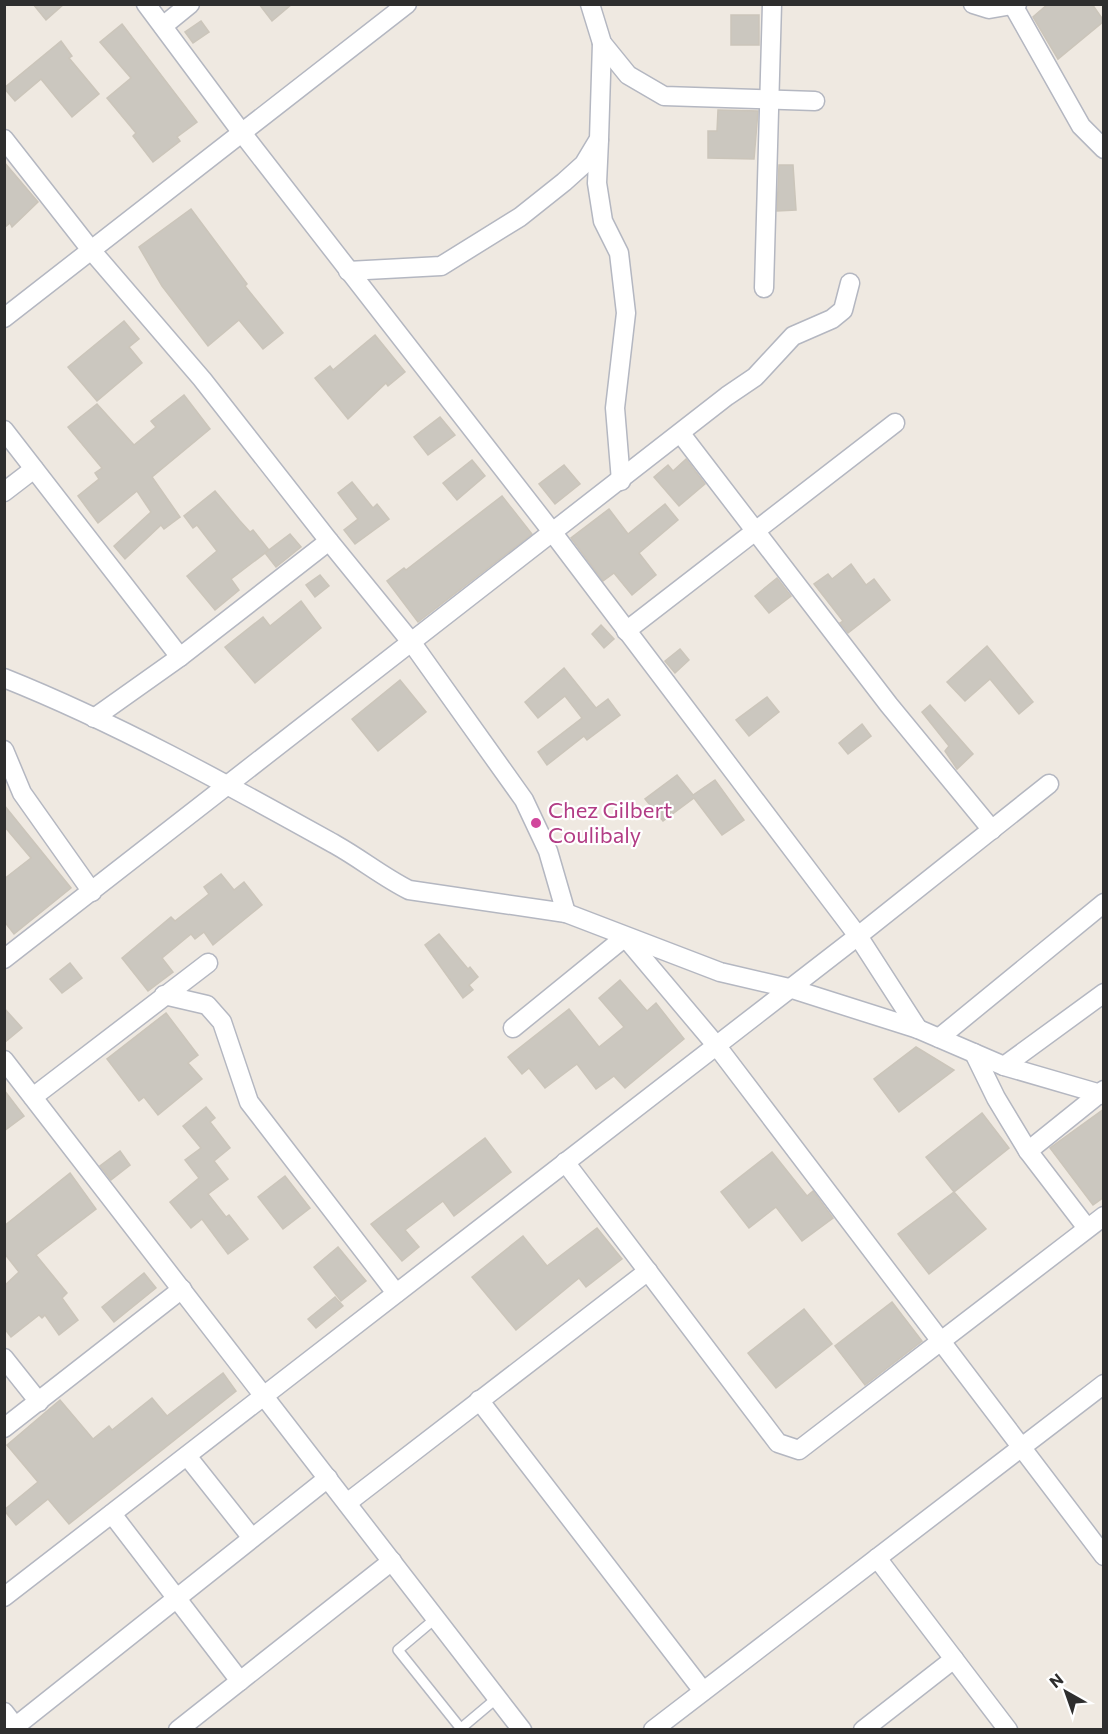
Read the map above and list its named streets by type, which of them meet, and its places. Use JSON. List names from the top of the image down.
{
  "places": ["Chez Gilbert Coulibaly"],
  "north": "top left"
}
